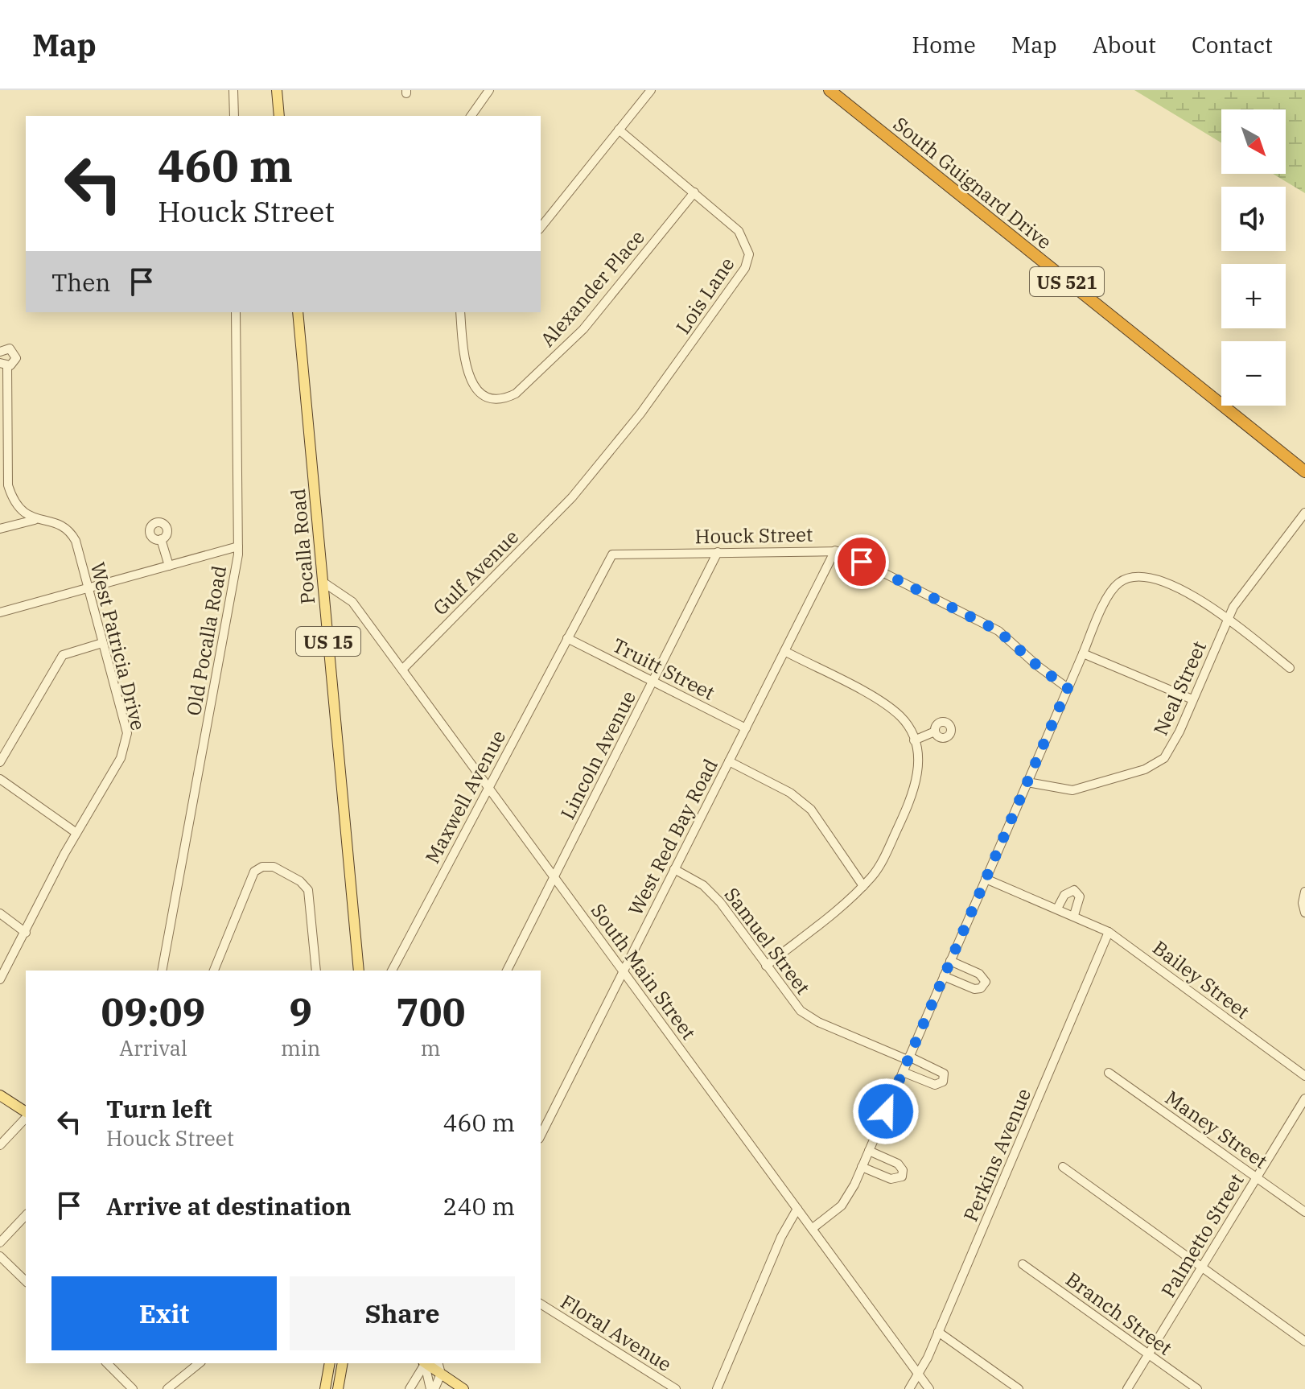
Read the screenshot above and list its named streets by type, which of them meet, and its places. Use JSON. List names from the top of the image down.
{
  "streets": {
    "highway": ["South Guignard Drive", "US 521"],
    "main road": ["Pocalla Road", "US 15"],
    "street": [
      "Alexander Place",
      "Lois Lane",
      "Houck Street",
      "Gulf Avenue",
      "Old Pocalla Road",
      "West Patricia Drive",
      "Truitt Street",
      "Neal Street",
      "Lincoln Avenue",
      "Maxwell Avenue",
      "West Red Bay Road",
      "Samuel Street",
      "South Main Street",
      "Bailey Street",
      "Maney Street",
      "Perkins Avenue",
      "Palmetto Street",
      "Branch Street",
      "Floral Avenue"
    ]
  },
  "crossings": [
    ["Alexander Place", "Lois Lane"],
    ["Lois Lane", "Gulf Avenue"],
    ["Houck Street", "Truitt Street"],
    ["Houck Street", "Lincoln Avenue"],
    ["Houck Street", "Maxwell Avenue"],
    ["Houck Street", "West Red Bay Road"],
    ["Pocalla Road", "South Main Street"],
    ["Gulf Avenue", "South Main Street"],
    ["Truitt Street", "Lincoln Avenue"],
    ["Truitt Street", "Maxwell Avenue"],
    ["Truitt Street", "West Red Bay Road"],
    ["Lincoln Avenue", "South Main Street"],
    ["Maxwell Avenue", "South Main Street"],
    ["West Red Bay Road", "Samuel Street"],
    ["West Red Bay Road", "South Main Street"],
    ["South Main Street", "Perkins Avenue"],
    ["Bailey Street", "Perkins Avenue"],
    ["Maney Street", "Palmetto Street"],
    ["Palmetto Street", "Branch Street"]
  ],
  "north": "bottom right",
  "page": {
    "header": "Map",
    "nav": [
      "Home",
      "Map",
      "About",
      "Contact"
    ],
    "map_buttons": ["+", "−"],
    "turn": ["460 m", "Houck Street"],
    "then": "Then",
    "eta": [
      "09:09",
      "Arrival",
      "9",
      "min",
      "700",
      "m"
    ],
    "list": [
      {
        "name": "Turn left",
        "note": "Houck Street",
        "value": "460 m"
      },
      {
        "name": "Arrive at destination",
        "value": "240 m"
      }
    ],
    "buttons": ["Exit", "Share"]
  }
}
